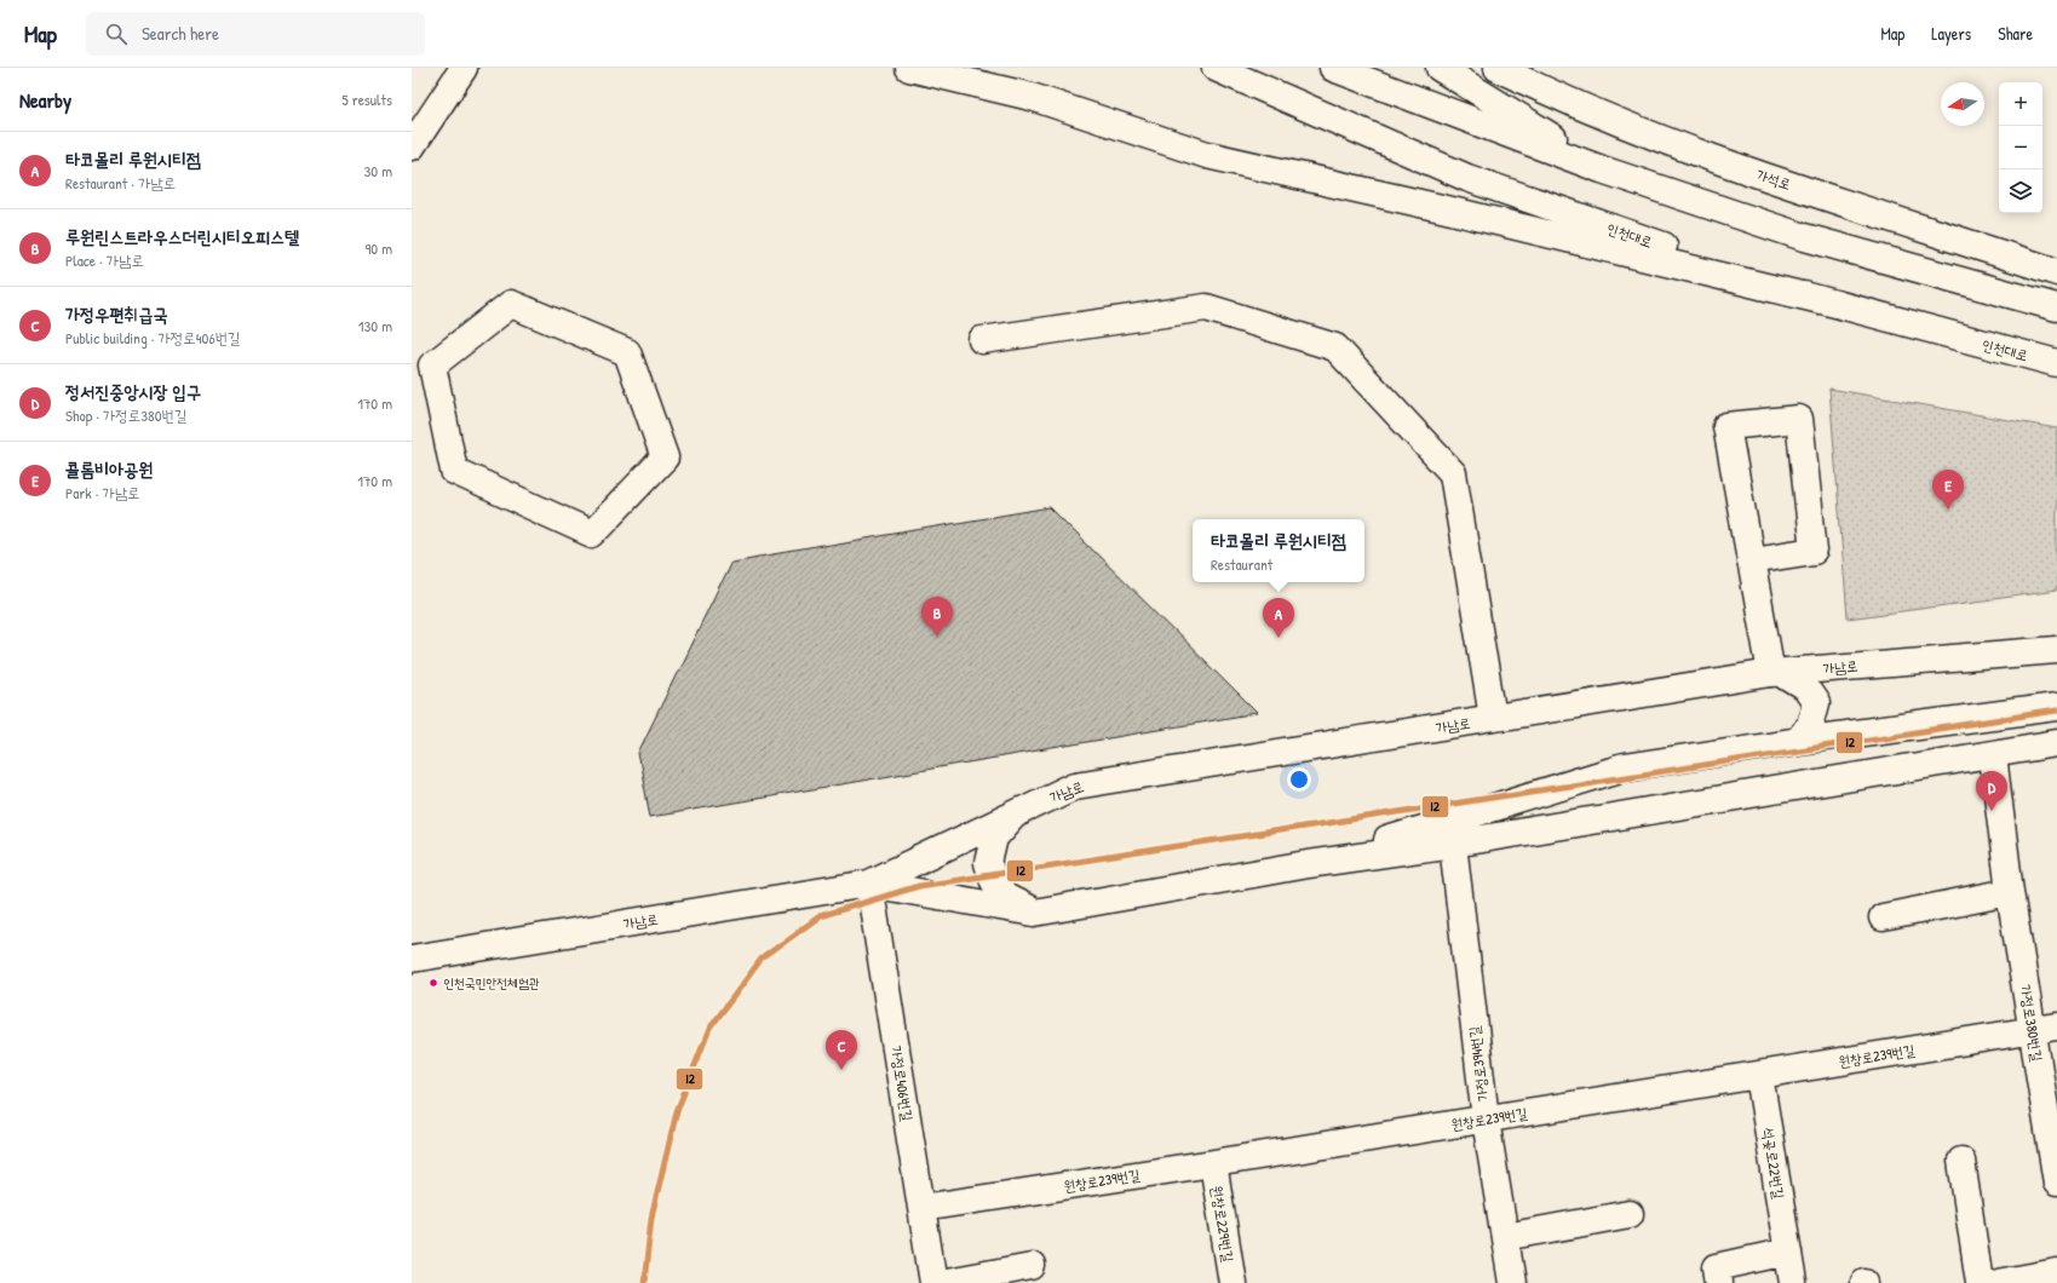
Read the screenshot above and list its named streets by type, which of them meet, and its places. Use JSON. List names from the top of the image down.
{
  "streets": {
    "main road": [
      "가석로",
      "인천대로",
      "가남로",
      "가정로380번길",
      "원창로239번길",
      "가정로394번길",
      "가정로406번길",
      "석곶로22번길",
      "원창로229번길"
    ]
  },
  "crossings": [
    ["가남로", "가정로380번길"],
    ["가남로", "가정로394번길"],
    ["가남로", "가정로406번길"],
    ["가정로380번길", "원창로239번길"],
    ["원창로239번길", "가정로394번길"],
    ["원창로239번길", "가정로406번길"],
    ["원창로239번길", "석곶로22번길"],
    ["원창로239번길", "원창로229번길"]
  ],
  "places": ["인천국민안전체험관"],
  "lines": ["transit line I2"],
  "north": "left",
  "page": {
    "header": "Map",
    "search": "Search here",
    "nav": ["Map", "Layers", "Share"],
    "heading": ["Nearby", "5 results"],
    "map_buttons": ["+", "−"],
    "list": [
      {
        "mark": "A",
        "name": "타코몰리 루원시티점",
        "note": "Restaurant · 가남로",
        "value": "30 m"
      },
      {
        "mark": "B",
        "name": "루원린스트라우스더린시티오피스텔",
        "note": "Place · 가남로",
        "value": "90 m"
      },
      {
        "mark": "C",
        "name": "가정우편취급국",
        "note": "Public building · 가정로406번길",
        "value": "130 m"
      },
      {
        "mark": "D",
        "name": "정서진중앙시장 입구",
        "note": "Shop · 가정로380번길",
        "value": "170 m"
      },
      {
        "mark": "E",
        "name": "콜롬비아공원",
        "note": "Park · 가남로",
        "value": "170 m"
      }
    ],
    "pins": [
      "E",
      "B",
      "A",
      "D",
      "C"
    ],
    "popup": ["타코몰리 루원시티점", "Restaurant"]
  }
}
